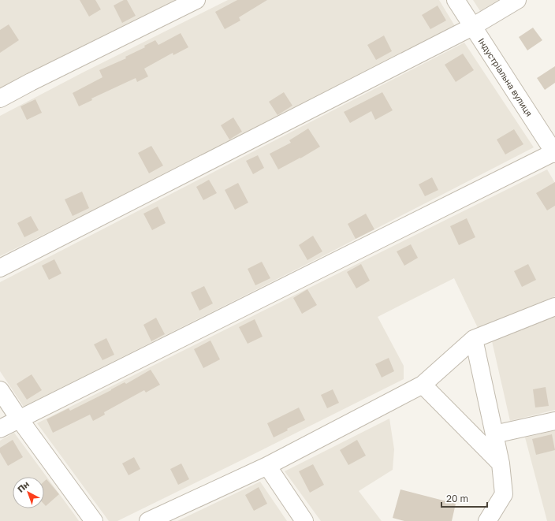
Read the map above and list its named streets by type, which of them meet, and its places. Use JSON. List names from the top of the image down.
{
  "streets": {
    "street": ["Індустріальна вулиця"]
  },
  "scale_bar": "20 m",
  "north": "top left"
}
